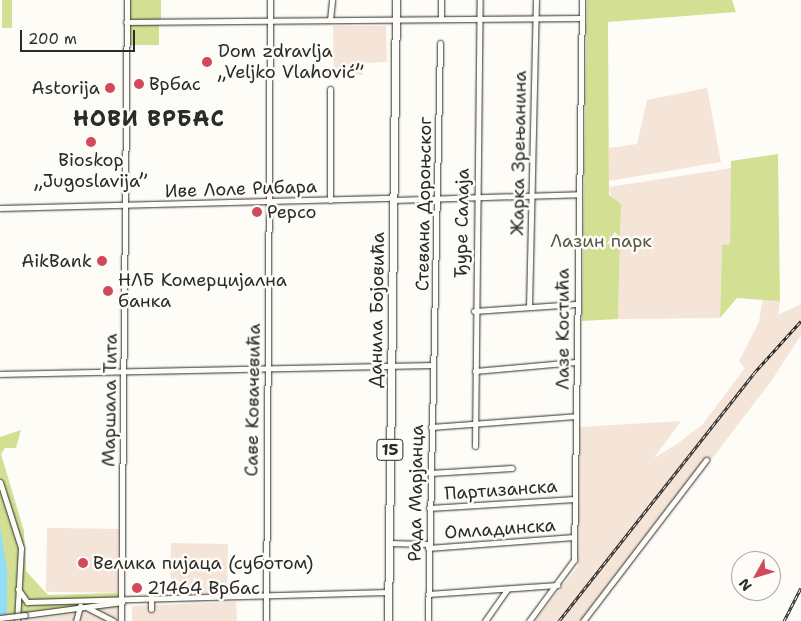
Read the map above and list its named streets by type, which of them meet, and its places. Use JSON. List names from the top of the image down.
{
  "streets": {
    "main road": ["Данила Бојовића", "15"],
    "street": [
      "Жарка Зрењанина",
      "Иве Лоле Рибара",
      "Стевана Дороњског",
      "Ђуре Салаја",
      "Лазе Костића",
      "Маршала Тита",
      "Саве Ковачевића",
      "Партизанска",
      "Рада Марјанца",
      "Омладинска"
    ]
  },
  "crossings": [
    ["Жарка Зрењанина", "Иве Лоле Рибара"],
    ["Иве Лоле Рибара", "Стевана Дороњског"],
    ["Иве Лоле Рибара", "Ђуре Салаја"],
    ["Иве Лоле Рибара", "Данила Бојовића"],
    ["Иве Лоле Рибара", "Лазе Костића"],
    ["Иве Лоле Рибара", "Маршала Тита"],
    ["Иве Лоле Рибара", "Саве Ковачевића"],
    ["Стевана Дороњског", "Рада Марјанца"],
    ["Данила Бојовића", "Омладинска"],
    ["Лазе Костића", "Партизанска"],
    ["Лазе Костића", "Омладинска"],
    ["Партизанска", "Рада Марјанца"],
    ["Рада Марјанца", "Омладинска"]
  ],
  "districts": ["НОВИ ВРБАС"],
  "parks": ["Лазин парк"],
  "places": [
    "Dom zdravlja „Veljko Vlahović”",
    "Врбас",
    "Astorija",
    "Bioskop „Jugoslavija”",
    "Pepco",
    "AikBank",
    "НЛБ Комерцијална банка",
    "Велика пијаца (суботом)",
    "21464 Врбас"
  ],
  "scale_bar": "200 m",
  "north": "bottom left"
}
